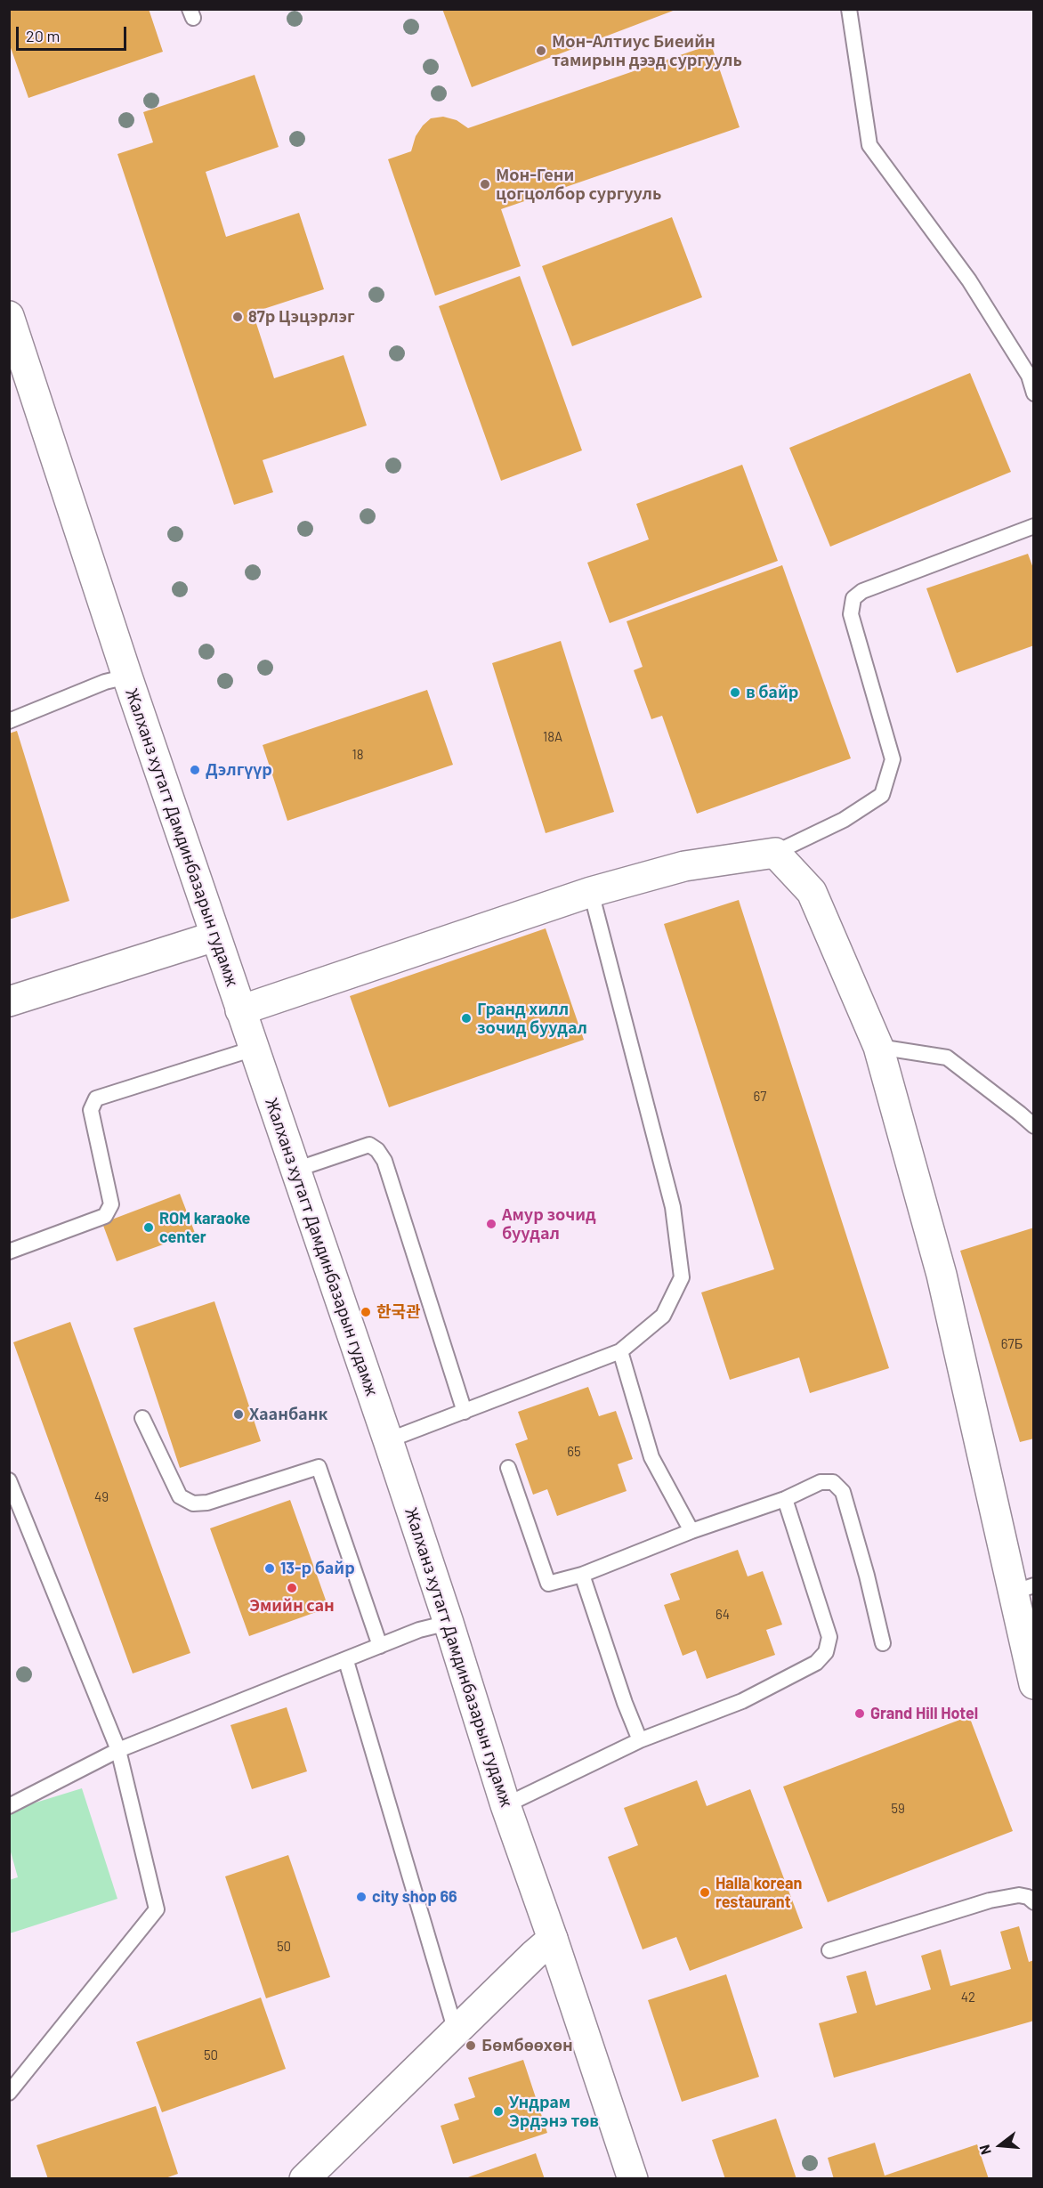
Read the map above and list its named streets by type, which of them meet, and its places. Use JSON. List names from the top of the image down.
{
  "streets": {
    "street": ["Жалханз хутагт Дамдинбазарын гудамж"]
  },
  "places": [
    "Мон-Алтиус Биеийн тамирын дээд сургууль",
    "Мон-Гени цогцолбор сургууль",
    "87р Цэцэрлэг",
    "в байр",
    "Дэлгүүр",
    "Гранд хилл зочид буудал",
    "Амур зочид буудал",
    "ROM karaoke center",
    "한국관",
    "Хаанбанк",
    "13-р байр",
    "Эмийн сан",
    "Grand Hill Hotel",
    "Halla korean restaurant",
    "city shop 66",
    "Бөмбөөхөн",
    "Ундрам Эрдэнэ төв"
  ],
  "house_numbers": [
    "18A",
    "18",
    "67",
    "67Б",
    "65",
    "49",
    "64",
    "59",
    "50",
    "42",
    "50"
  ],
  "scale_bar": "20 m",
  "north": "left"
}
